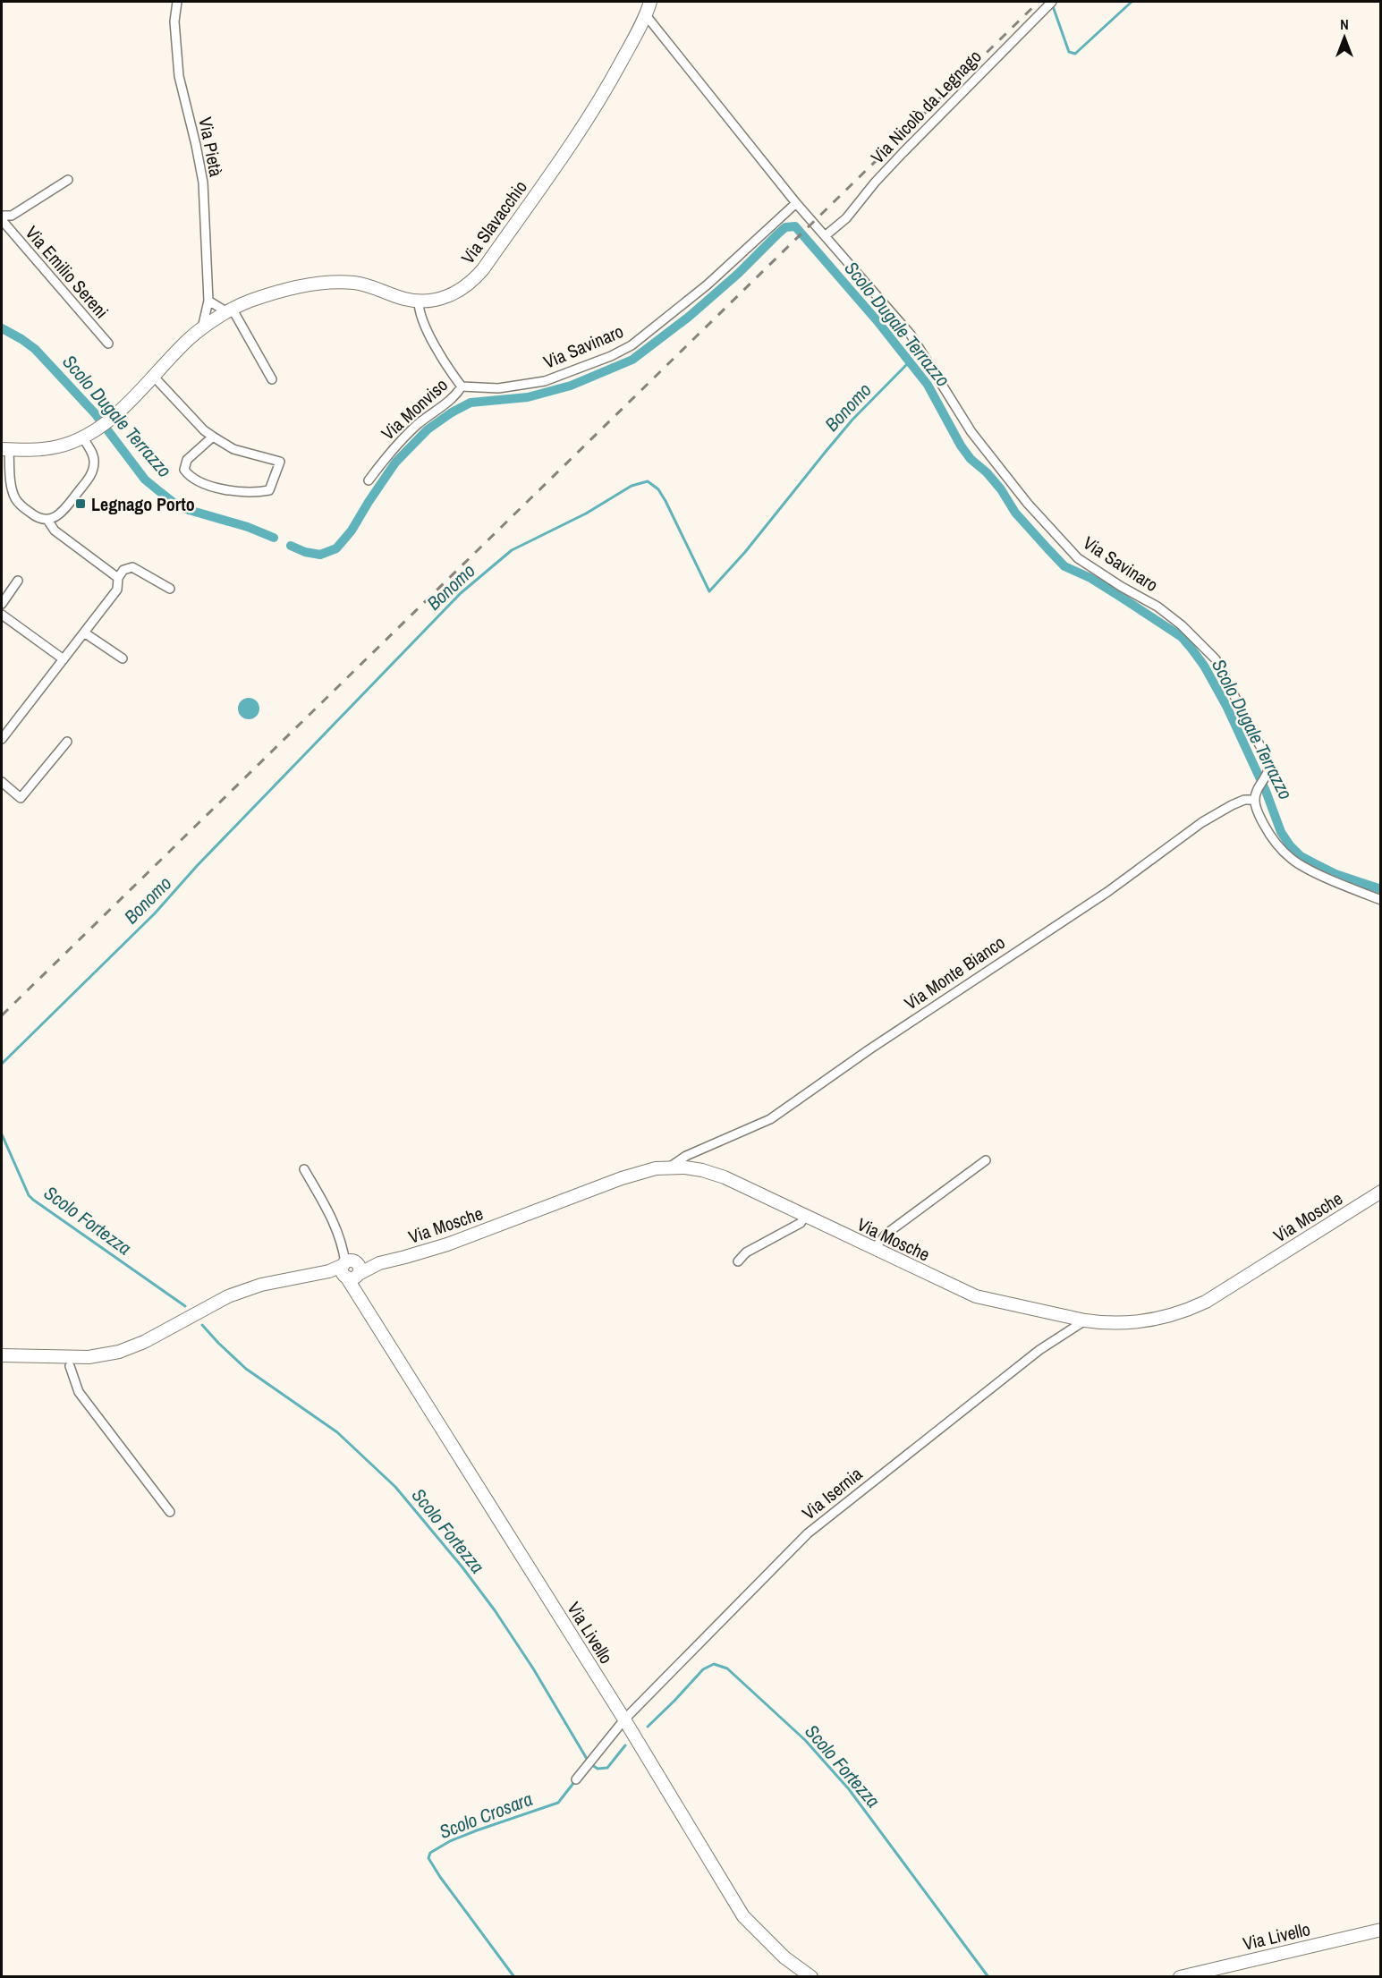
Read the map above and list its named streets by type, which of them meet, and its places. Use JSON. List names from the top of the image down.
{
  "streets": {
    "street": [
      "Via Nicolò da Legnago",
      "Via Pietà",
      "Via Slavacchio",
      "Via Emilio Sereni",
      "Via Savinaro",
      "Via Monviso",
      "Via Monte Bianco",
      "Via Mosche",
      "Via Isernia",
      "Via Livello"
    ]
  },
  "crossings": [
    ["Via Nicolò da Legnago", "Via Savinaro"],
    ["Via Pietà", "Via Slavacchio"],
    ["Via Slavacchio", "Via Savinaro"],
    ["Via Savinaro", "Via Monviso"],
    ["Via Savinaro", "Via Monte Bianco"],
    ["Via Monte Bianco", "Via Mosche"],
    ["Via Mosche", "Via Isernia"],
    ["Via Mosche", "Via Livello"],
    ["Via Isernia", "Via Livello"]
  ],
  "water": [
    "Scolo Dugale Terrazzo",
    "Bonomo",
    "Scolo Fortezza",
    "Scolo Crosara"
  ],
  "places": {
    "transit": ["Legnago Porto"]
  },
  "north": "top"
}
